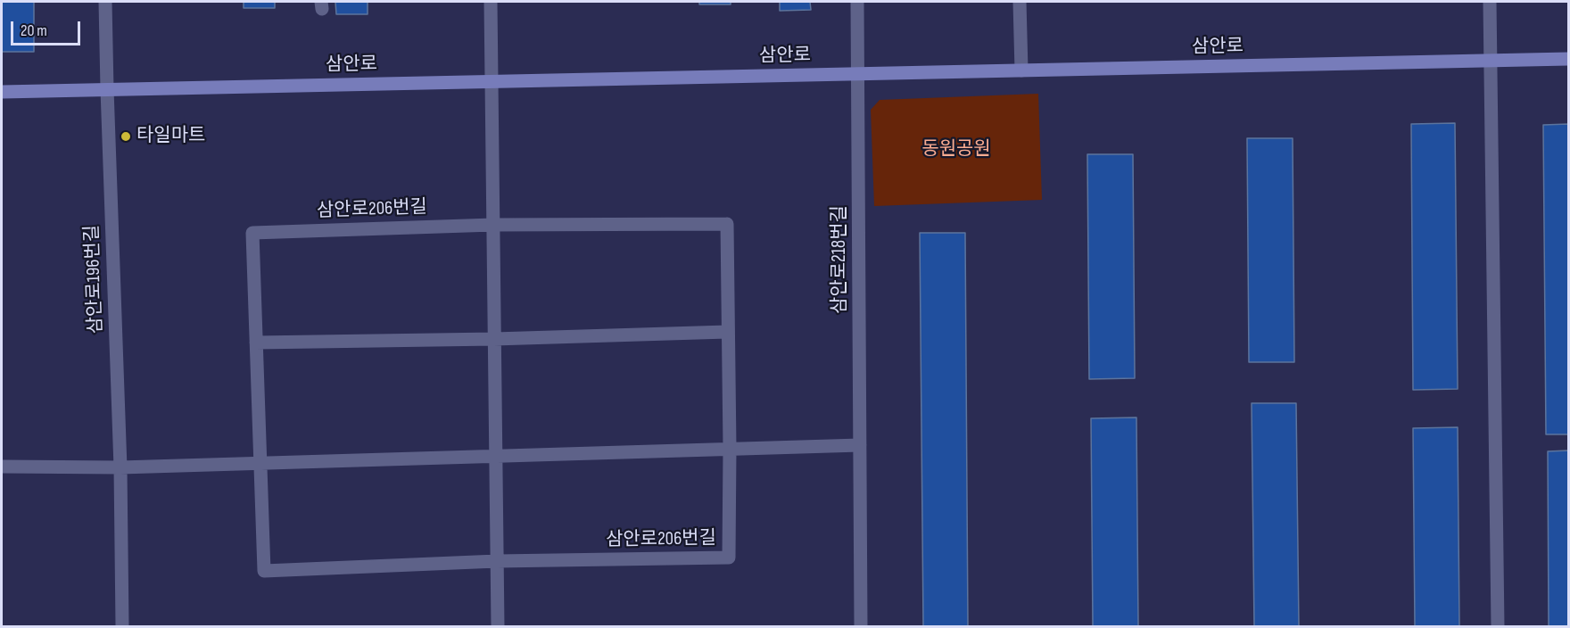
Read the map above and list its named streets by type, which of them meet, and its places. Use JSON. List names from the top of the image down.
{
  "streets": {
    "main road": ["삼안로"],
    "street": ["삼안로206번길", "삼안로218번길", "삼안로196번길"]
  },
  "crossings": [
    ["삼안로", "삼안로218번길"],
    ["삼안로", "삼안로196번길"]
  ],
  "parks": ["동원공원"],
  "places": ["타일마트"],
  "scale_bar": "20 m"
}
